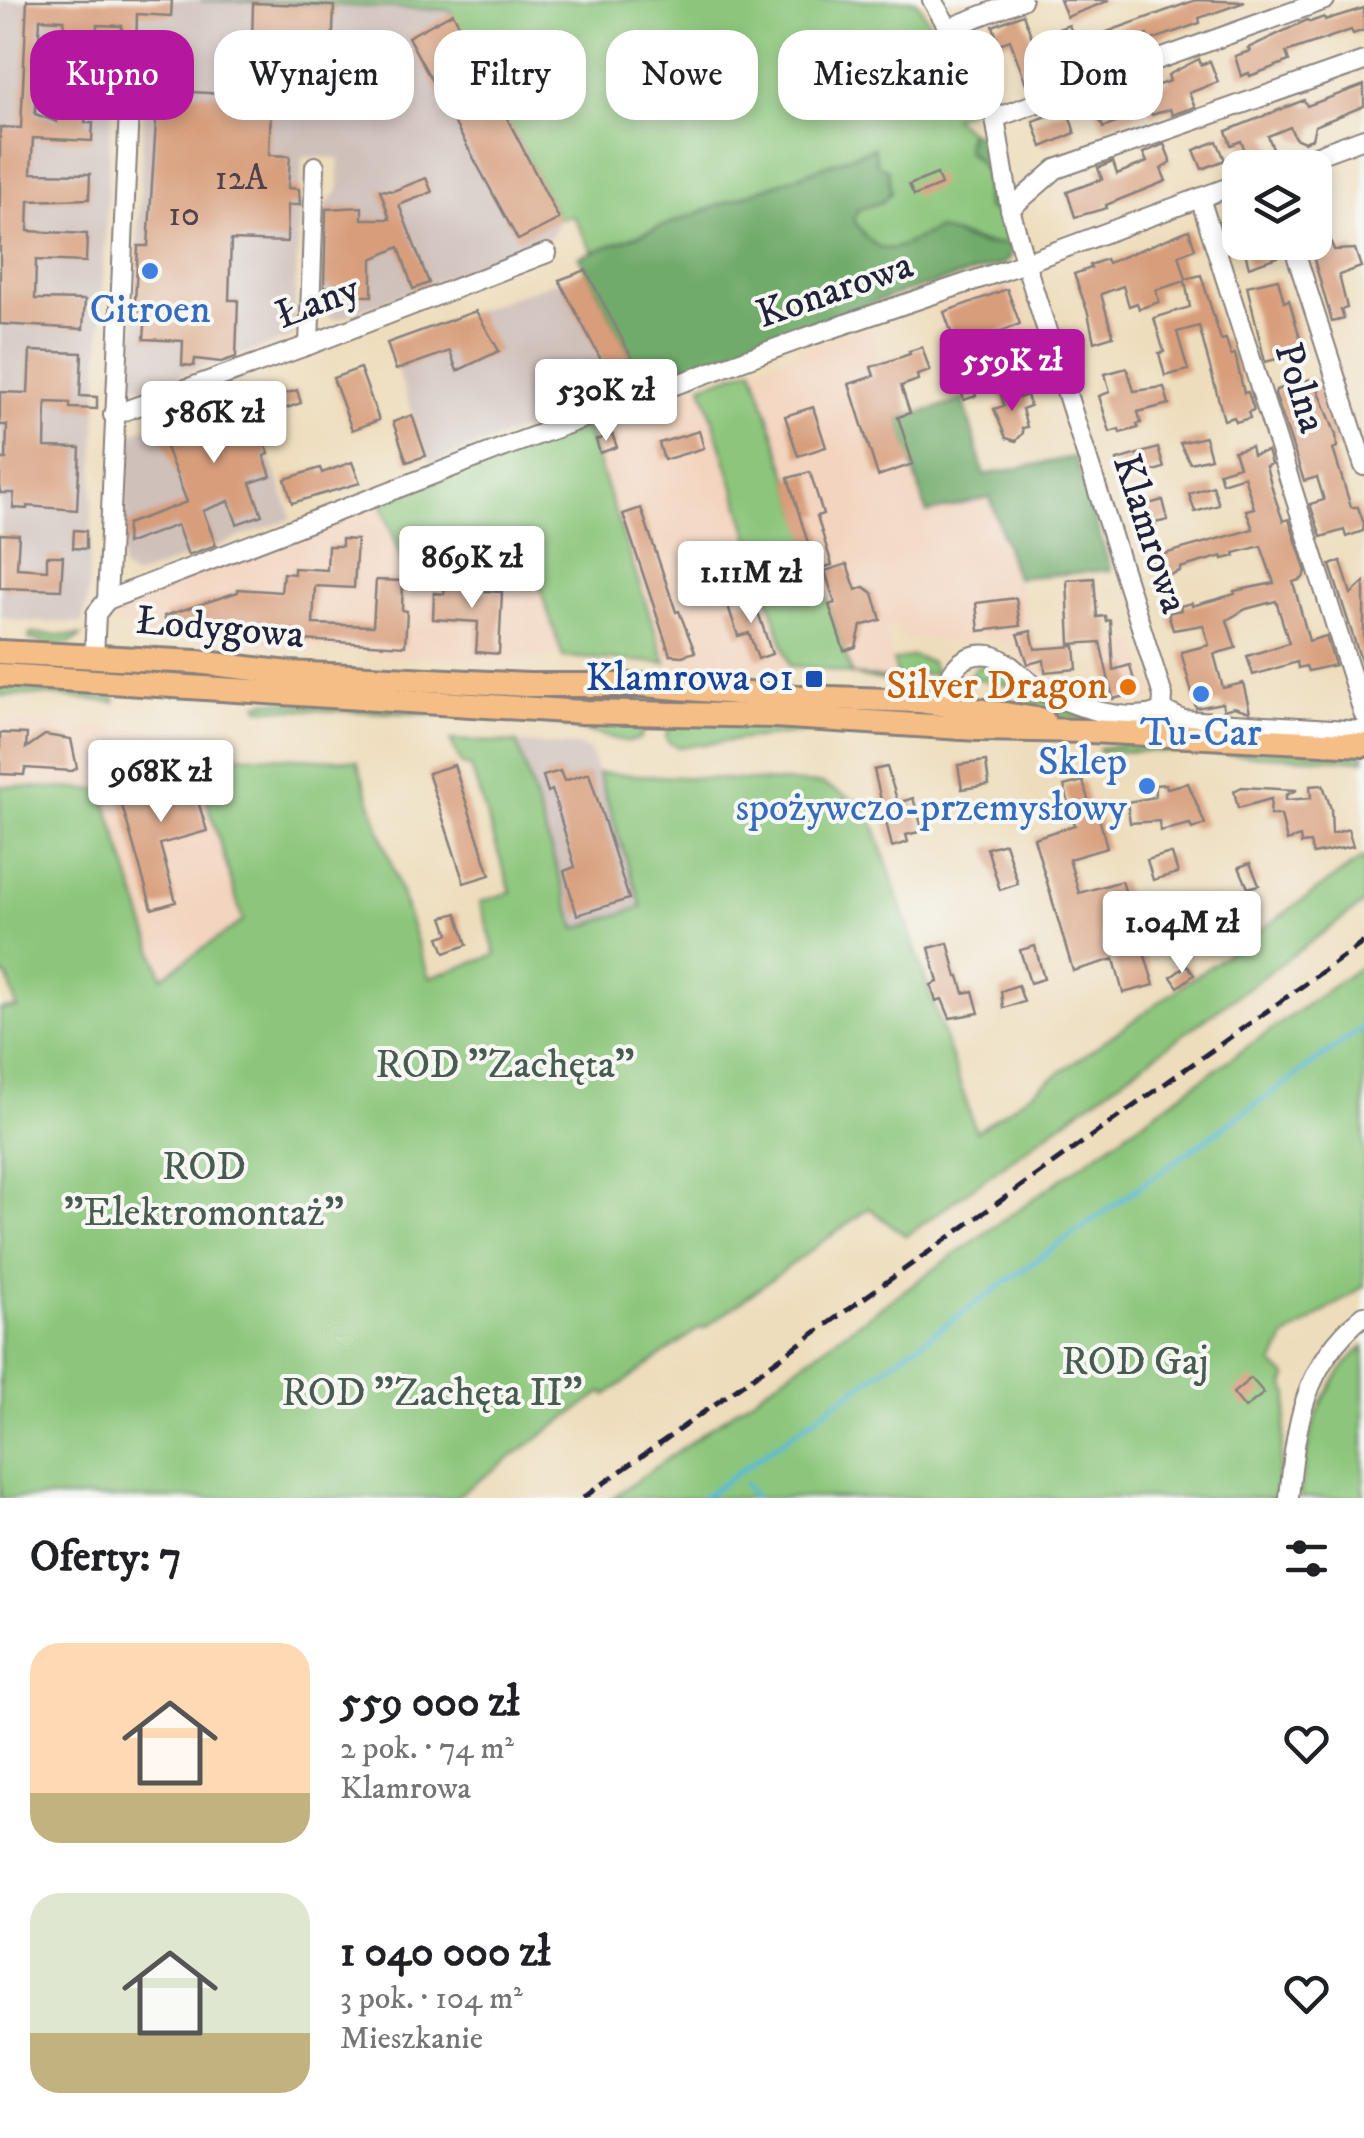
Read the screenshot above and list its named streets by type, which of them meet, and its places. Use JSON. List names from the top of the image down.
{
  "streets": {
    "main road": ["Łodygowa"],
    "street": [
      "Konarowa",
      "Łany",
      "Polna",
      "Klamrowa"
    ]
  },
  "crossings": [
    ["Konarowa", "Polna"],
    ["Konarowa", "Klamrowa"]
  ],
  "parks": [
    "ROD \"Zachęta\"",
    "ROD \"Elektromontaż\"",
    "ROD Gaj",
    "ROD \"Zachęta II\""
  ],
  "places": {
    "other": [
      "Citroen",
      "Silver Dragon",
      "Tu-Car",
      "Sklep spożywczo-przemysłowy"
    ],
    "transit": ["Klamrowa 01"]
  },
  "house_numbers": ["12A", "10"],
  "page": {
    "chip": [
      "Kupno",
      "Wynajem",
      "Filtry",
      "Nowe",
      "Mieszkanie",
      "Dom"
    ],
    "price": [
      "559K zł",
      "530K zł",
      "586K zł",
      "869K zł",
      "1.11M zł",
      "968K zł",
      "1.04M zł"
    ],
    "heading": "Oferty: 7",
    "list": [
      {
        "name": "559 000 zł",
        "note": "2 pok. · 74 m² · Klamrowa"
      },
      {
        "name": "1 040 000 zł",
        "note": "3 pok. · 104 m² · Mieszkanie"
      }
    ]
  }
}
